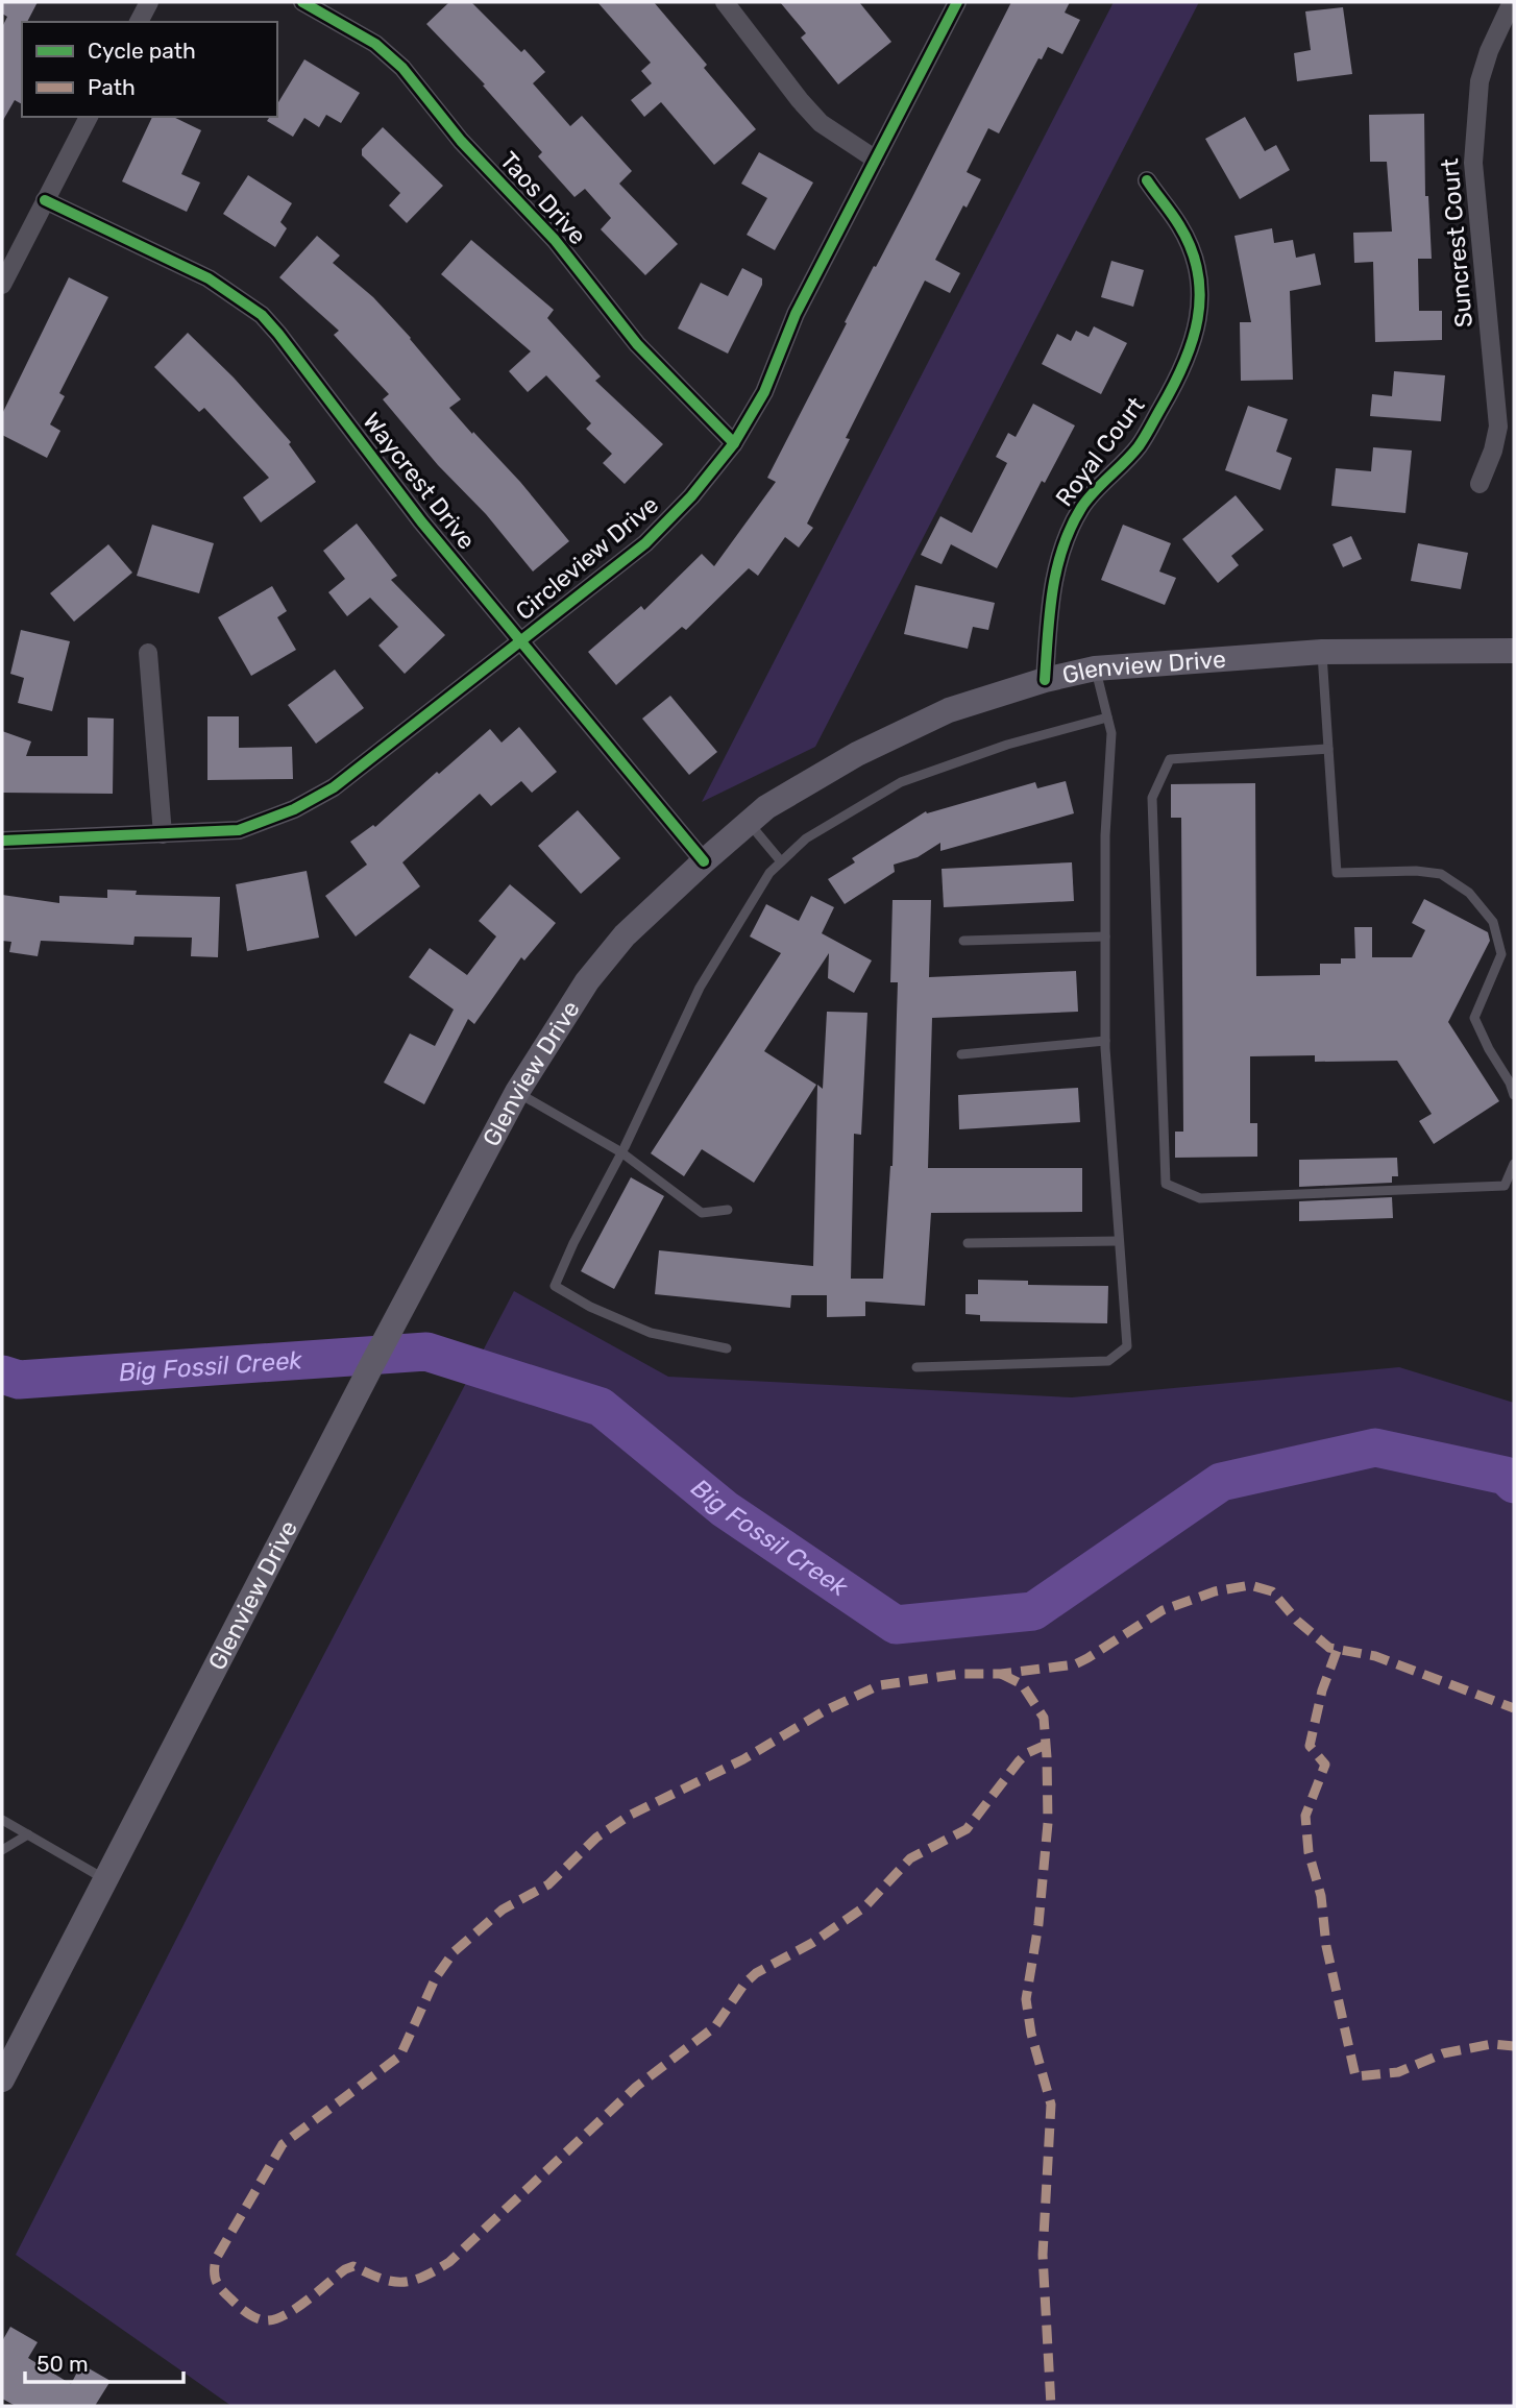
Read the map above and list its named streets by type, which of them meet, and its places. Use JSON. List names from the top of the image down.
{
  "streets": {
    "main road": ["Glenview Drive"],
    "street": [
      "Taos Drive",
      "Suncrest Court",
      "Royal Court",
      "Waycrest Drive",
      "Circleview Drive"
    ]
  },
  "crossings": [
    ["Taos Drive", "Circleview Drive"],
    ["Royal Court", "Glenview Drive"],
    ["Waycrest Drive", "Circleview Drive"],
    ["Waycrest Drive", "Glenview Drive"]
  ],
  "water": ["Big Fossil Creek"],
  "legend": ["Cycle path", "Path"],
  "scale_bar": "50 m"
}
